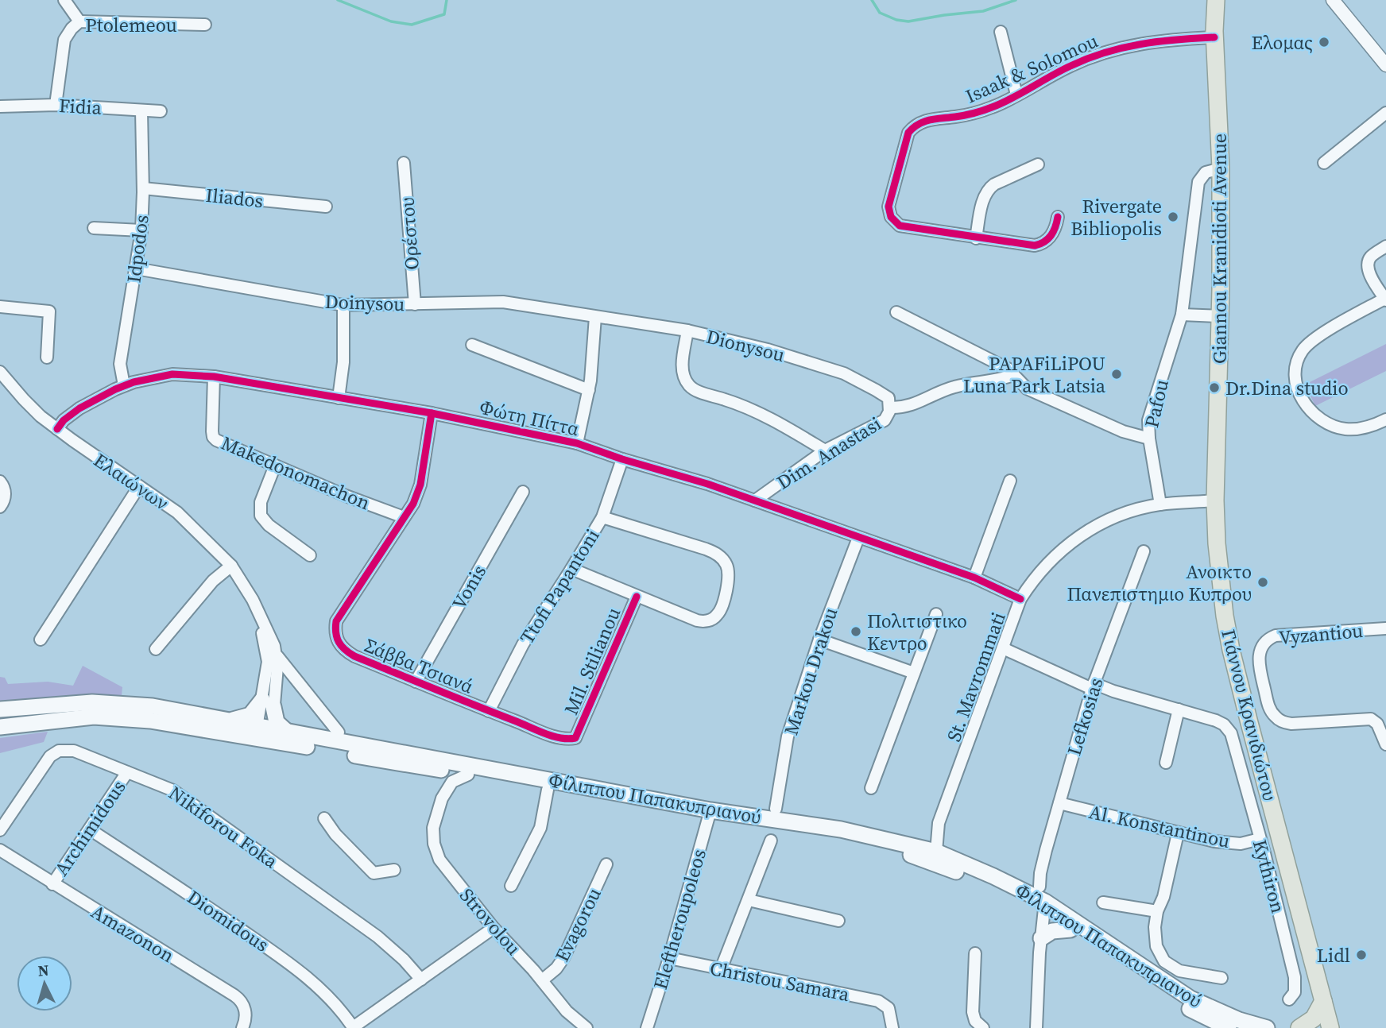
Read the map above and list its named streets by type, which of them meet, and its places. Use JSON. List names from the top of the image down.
{
  "streets": {
    "main road": ["Giannou Kranidioti Avenue", "Γιάννου Κρανιδιώτου", "Φίλιππου Παπακυπριανού"],
    "street": [
      "Ptolemeou",
      "Isaak & Solomou",
      "Fidia",
      "Iliados",
      "Ορέστου",
      "Idpodos",
      "Doinysou",
      "Dionysou",
      "Pafou",
      "Φώτη Πίττα",
      "Dim. Anastasi",
      "Makedonomachon",
      "Ελαιώνων",
      "Ttofi Papantoni",
      "Vonis",
      "Vyzantiou",
      "Mil. Stilianou",
      "Σάββα Τσιανά",
      "Markou Drakou",
      "St. Mavrommati",
      "Lefkosias",
      "Al. Konstantinou",
      "Nikiforou Foka",
      "Archimidous",
      "Kythiron",
      "Eleftheroupoleos",
      "Diomidous",
      "Strovolou",
      "Evagorou",
      "Amazonon",
      "Christou Samara"
    ]
  },
  "crossings": [
    ["Ptolemeou", "Fidia"],
    ["Isaak & Solomou", "Giannou Kranidioti Avenue"],
    ["Fidia", "Idpodos"],
    ["Iliados", "Idpodos"],
    ["Ορέστου", "Doinysou"],
    ["Idpodos", "Doinysou"],
    ["Idpodos", "Φώτη Πίττα"],
    ["Giannou Kranidioti Avenue", "Pafou"],
    ["Giannou Kranidioti Avenue", "St. Mavrommati"],
    ["Giannou Kranidioti Avenue", "Γιάννου Κρανιδιώτου"],
    ["Doinysou", "Dionysou"],
    ["Dionysou", "Dim. Anastasi"],
    ["Φώτη Πίττα", "Dim. Anastasi"],
    ["Φώτη Πίττα", "Makedonomachon"],
    ["Φώτη Πίττα", "Ελαιώνων"],
    ["Φώτη Πίττα", "Ttofi Papantoni"],
    ["Φώτη Πίττα", "Σάββα Τσιανά"],
    ["Φώτη Πίττα", "Markou Drakou"],
    ["Φώτη Πίττα", "St. Mavrommati"],
    ["Makedonomachon", "Σάββα Τσιανά"],
    ["Ελαιώνων", "Φίλιππου Παπακυπριανού"],
    ["Ttofi Papantoni", "Σάββα Τσιανά"],
    ["Vonis", "Σάββα Τσιανά"],
    ["Mil. Stilianou", "Σάββα Τσιανά"],
    ["St. Mavrommati", "Γιάννου Κρανιδιώτου"],
    ["St. Mavrommati", "Φίλιππου Παπακυπριανού"],
    ["St. Mavrommati", "Kythiron"],
    ["Lefkosias", "Φίλιππου Παπακυπριανού"],
    ["Lefkosias", "Al. Konstantinou"],
    ["Lefkosias", "Kythiron"],
    ["Φίλιππου Παπακυπριανού", "Eleftheroupoleos"],
    ["Φίλιππου Παπακυπριανού", "Strovolou"],
    ["Al. Konstantinou", "Kythiron"],
    ["Nikiforou Foka", "Archimidous"],
    ["Archimidous", "Diomidous"],
    ["Archimidous", "Amazonon"],
    ["Eleftheroupoleos", "Christou Samara"],
    ["Strovolou", "Evagorou"]
  ],
  "places": [
    "Ελομας",
    "Rivergate Bibliopolis",
    "PAPAFiLiPOU Luna Park Latsia",
    "Dr.Dina studio",
    "Ανοικτο Πανεπιστημιο Κυπρου",
    "Πολιτιστικο Κεντρο",
    "Lidl"
  ],
  "north": "top"
}
